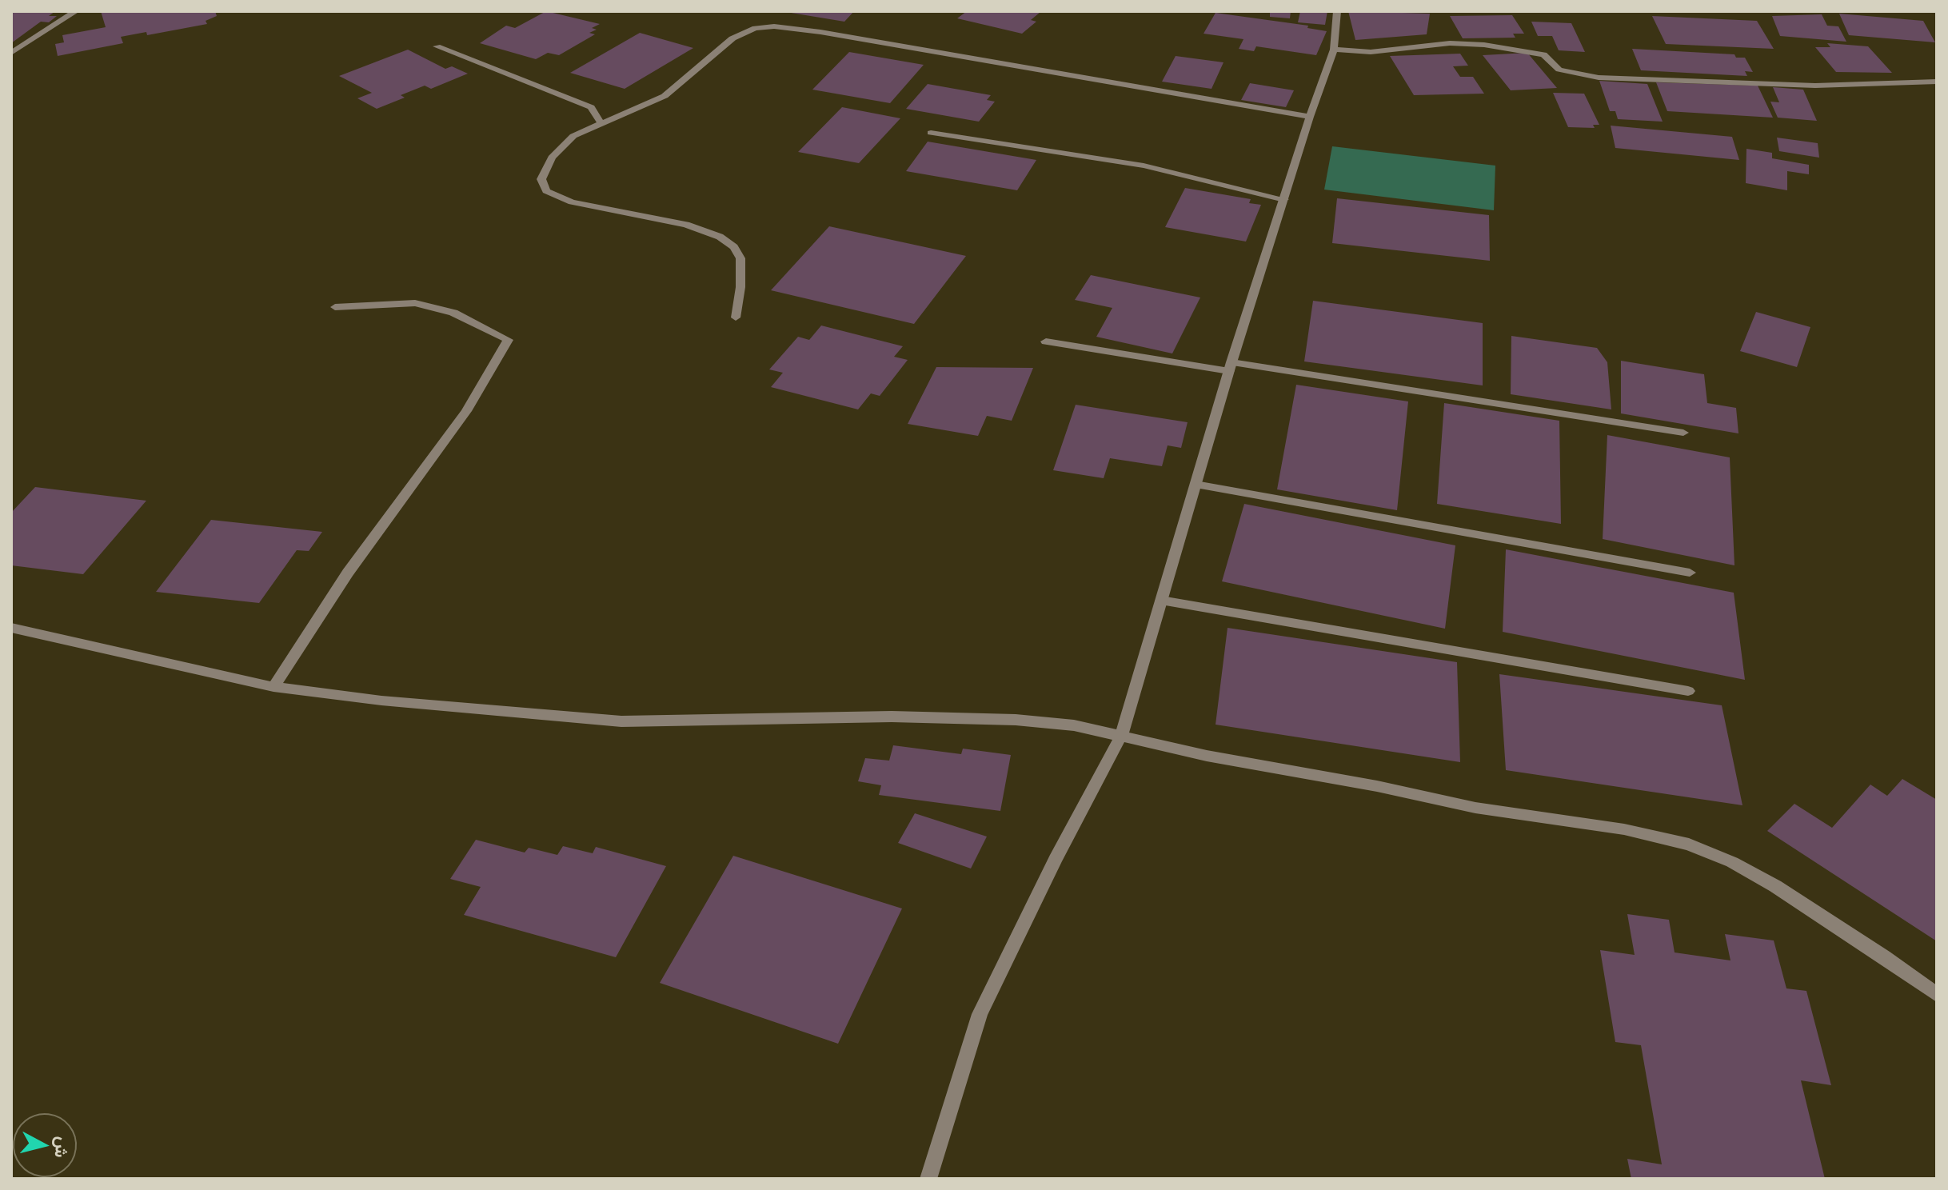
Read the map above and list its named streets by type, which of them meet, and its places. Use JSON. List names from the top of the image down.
{
  "north": "right"
}
